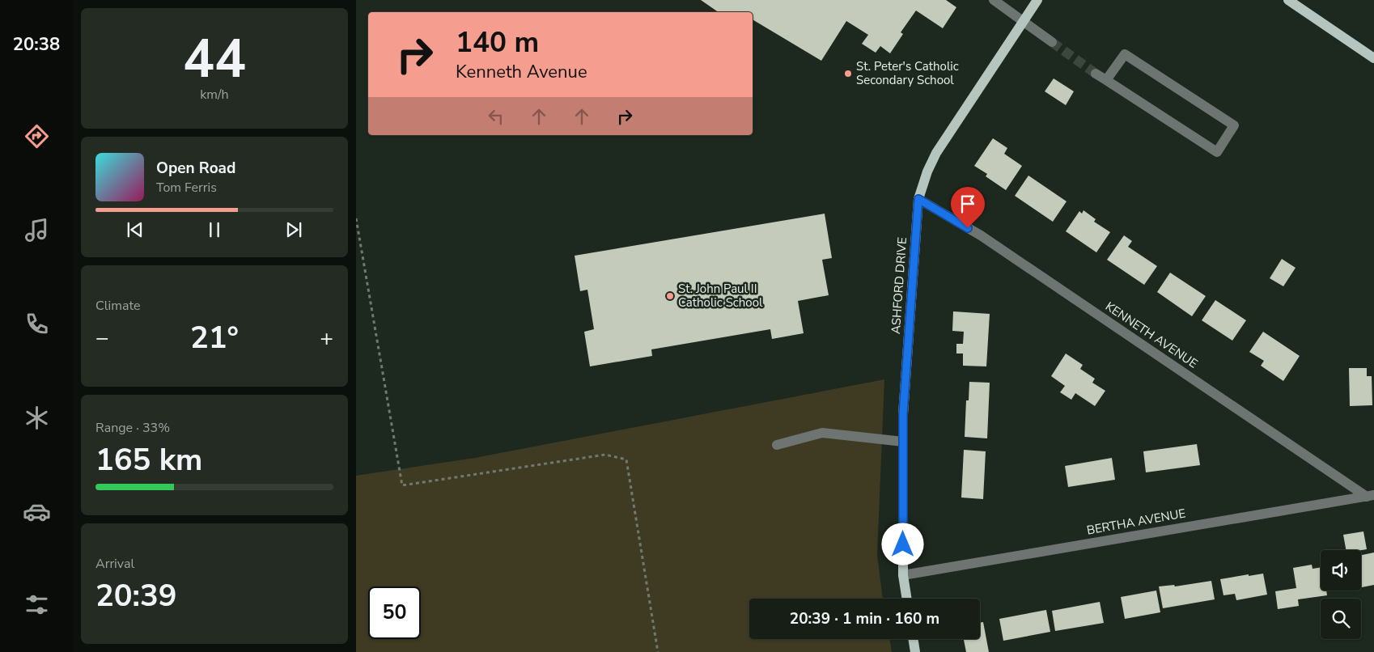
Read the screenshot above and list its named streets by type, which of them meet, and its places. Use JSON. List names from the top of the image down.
{
  "streets": {
    "main road": ["ASHFORD DRIVE"],
    "street": ["KENNETH AVENUE", "BERTHA AVENUE"]
  },
  "crossings": [
    ["ASHFORD DRIVE", "KENNETH AVENUE"],
    ["ASHFORD DRIVE", "BERTHA AVENUE"],
    ["KENNETH AVENUE", "BERTHA AVENUE"]
  ],
  "places": ["St. Peter's Catholic Secondary School", "St. John Paul II Catholic School"],
  "page": {
    "tabs": "20:38",
    "tile": [
      ["44", "km/h"],
      "Climate",
      ["Range · 33%", "165 km"],
      ["Arrival", "20:39"]
    ],
    "turn": ["140 m", "Kenneth Avenue"],
    "song": ["Open Road", "Tom Ferris"],
    "heat": ["−", "21°", "+"],
    "limit": "50",
    "trip": "20:39 · 1 min · 160 m"
  }
}
